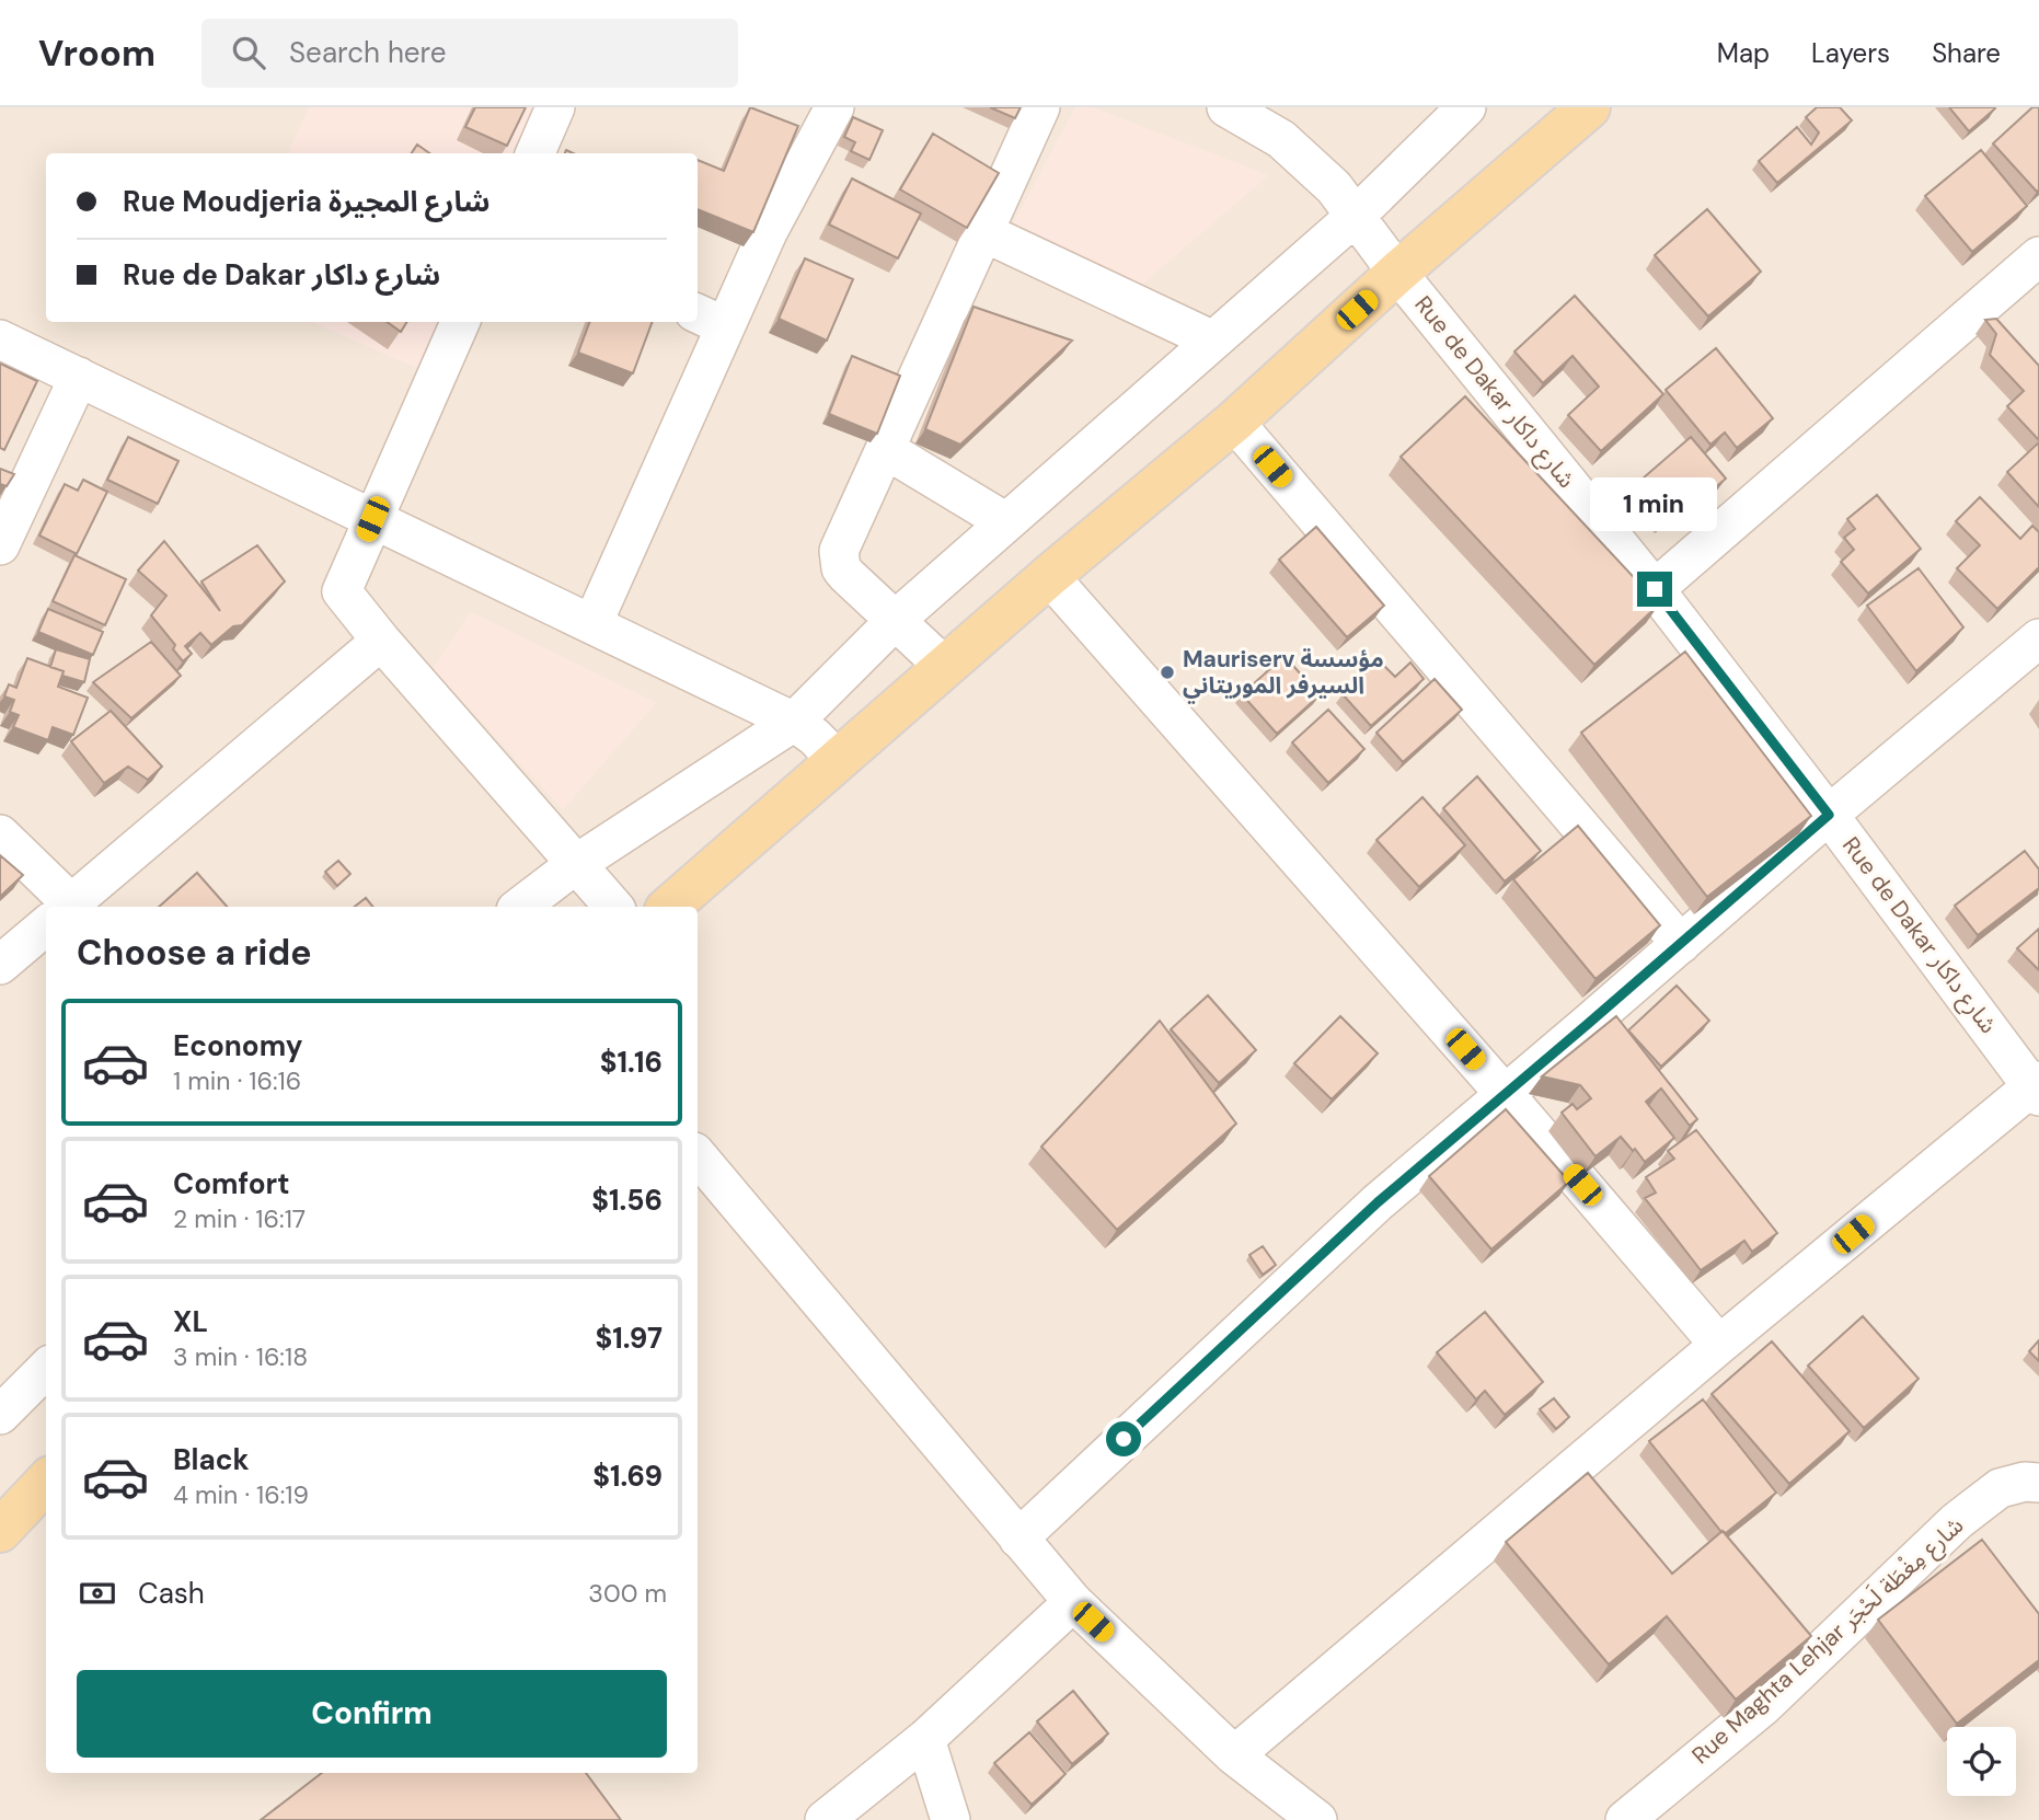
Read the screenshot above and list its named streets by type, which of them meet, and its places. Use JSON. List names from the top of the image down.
{
  "streets": {
    "street": ["Rue de Dakar شارع داكار", "Rue Maghta Lehjar شارع مِغْطَة لَحْجَر"]
  },
  "places": ["Mauriserv مؤسسة السيرفر الموريتاني"],
  "page": {
    "header": "Vroom",
    "search": "Search here",
    "nav": ["Map", "Layers", "Share"],
    "banner": ["Rue Moudjeria شارع المجيرة", "Rue de Dakar شارع داكار"],
    "bubble": "1 min",
    "heading": "Choose a ride",
    "list": [
      {
        "name": "Economy",
        "note": "1 min · 16:16",
        "value": "$1.16"
      },
      {
        "name": "Comfort",
        "note": "2 min · 16:17",
        "value": "$1.56"
      },
      {
        "name": "XL",
        "note": "3 min · 16:18",
        "value": "$1.97"
      },
      {
        "name": "Black",
        "note": "4 min · 16:19",
        "value": "$1.69"
      }
    ],
    "pay": ["Cash", "300 m"],
    "buttons": "Confirm"
  }
}
